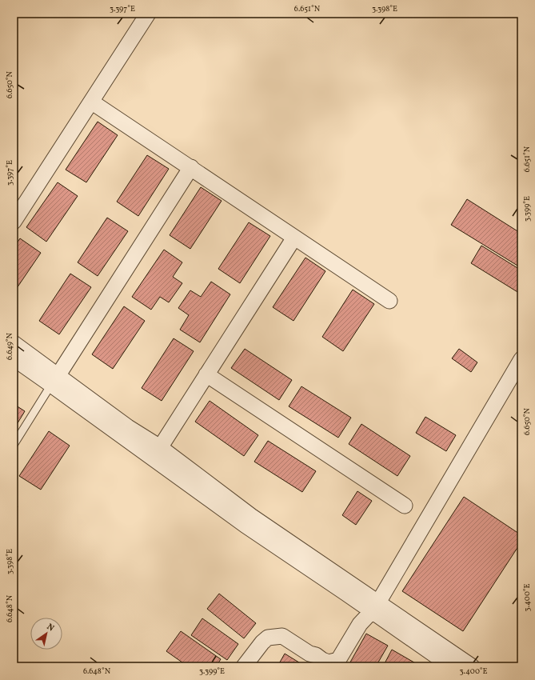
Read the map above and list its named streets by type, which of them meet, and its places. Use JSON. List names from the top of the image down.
{
  "north": "top right",
  "coordinates": [
    "3.397°E",
    "6.651°N",
    "3.398°E",
    "6.650°N",
    "3.399°E",
    "6.649°N",
    "3.400°E",
    "6.648°N"
  ]
}
